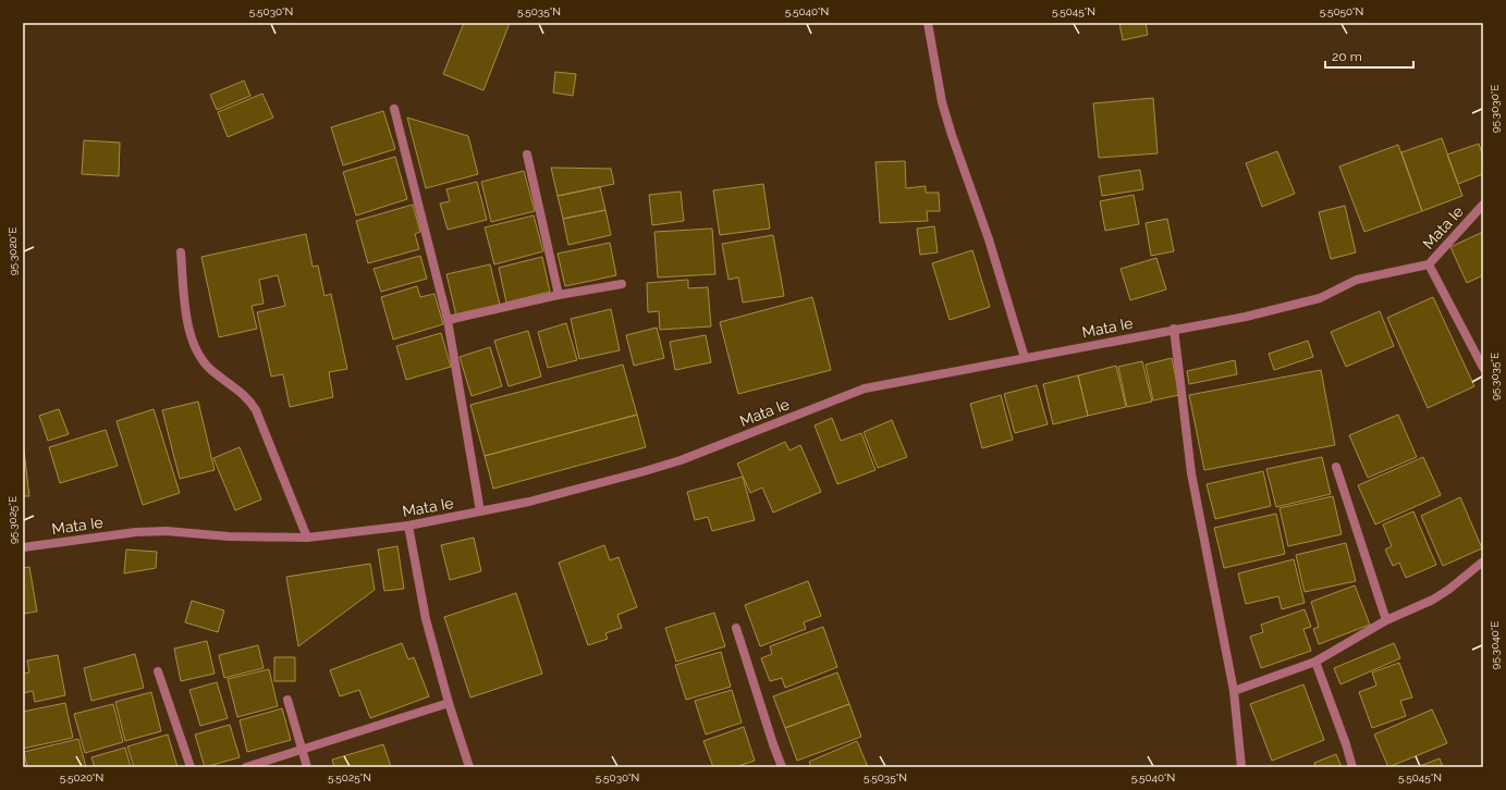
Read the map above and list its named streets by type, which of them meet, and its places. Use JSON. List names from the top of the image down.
{
  "streets": {
    "street": ["Mata Ie"]
  },
  "scale_bar": "20 m",
  "coordinates": [
    "5.5030°N",
    "5.5035°N",
    "5.5040°N",
    "5.5045°N",
    "5.5050°N",
    "95.3030°E",
    "95.3020°E",
    "95.3035°E",
    "95.3025°E",
    "95.3040°E",
    "5.5020°N",
    "5.5025°N"
  ]
}
